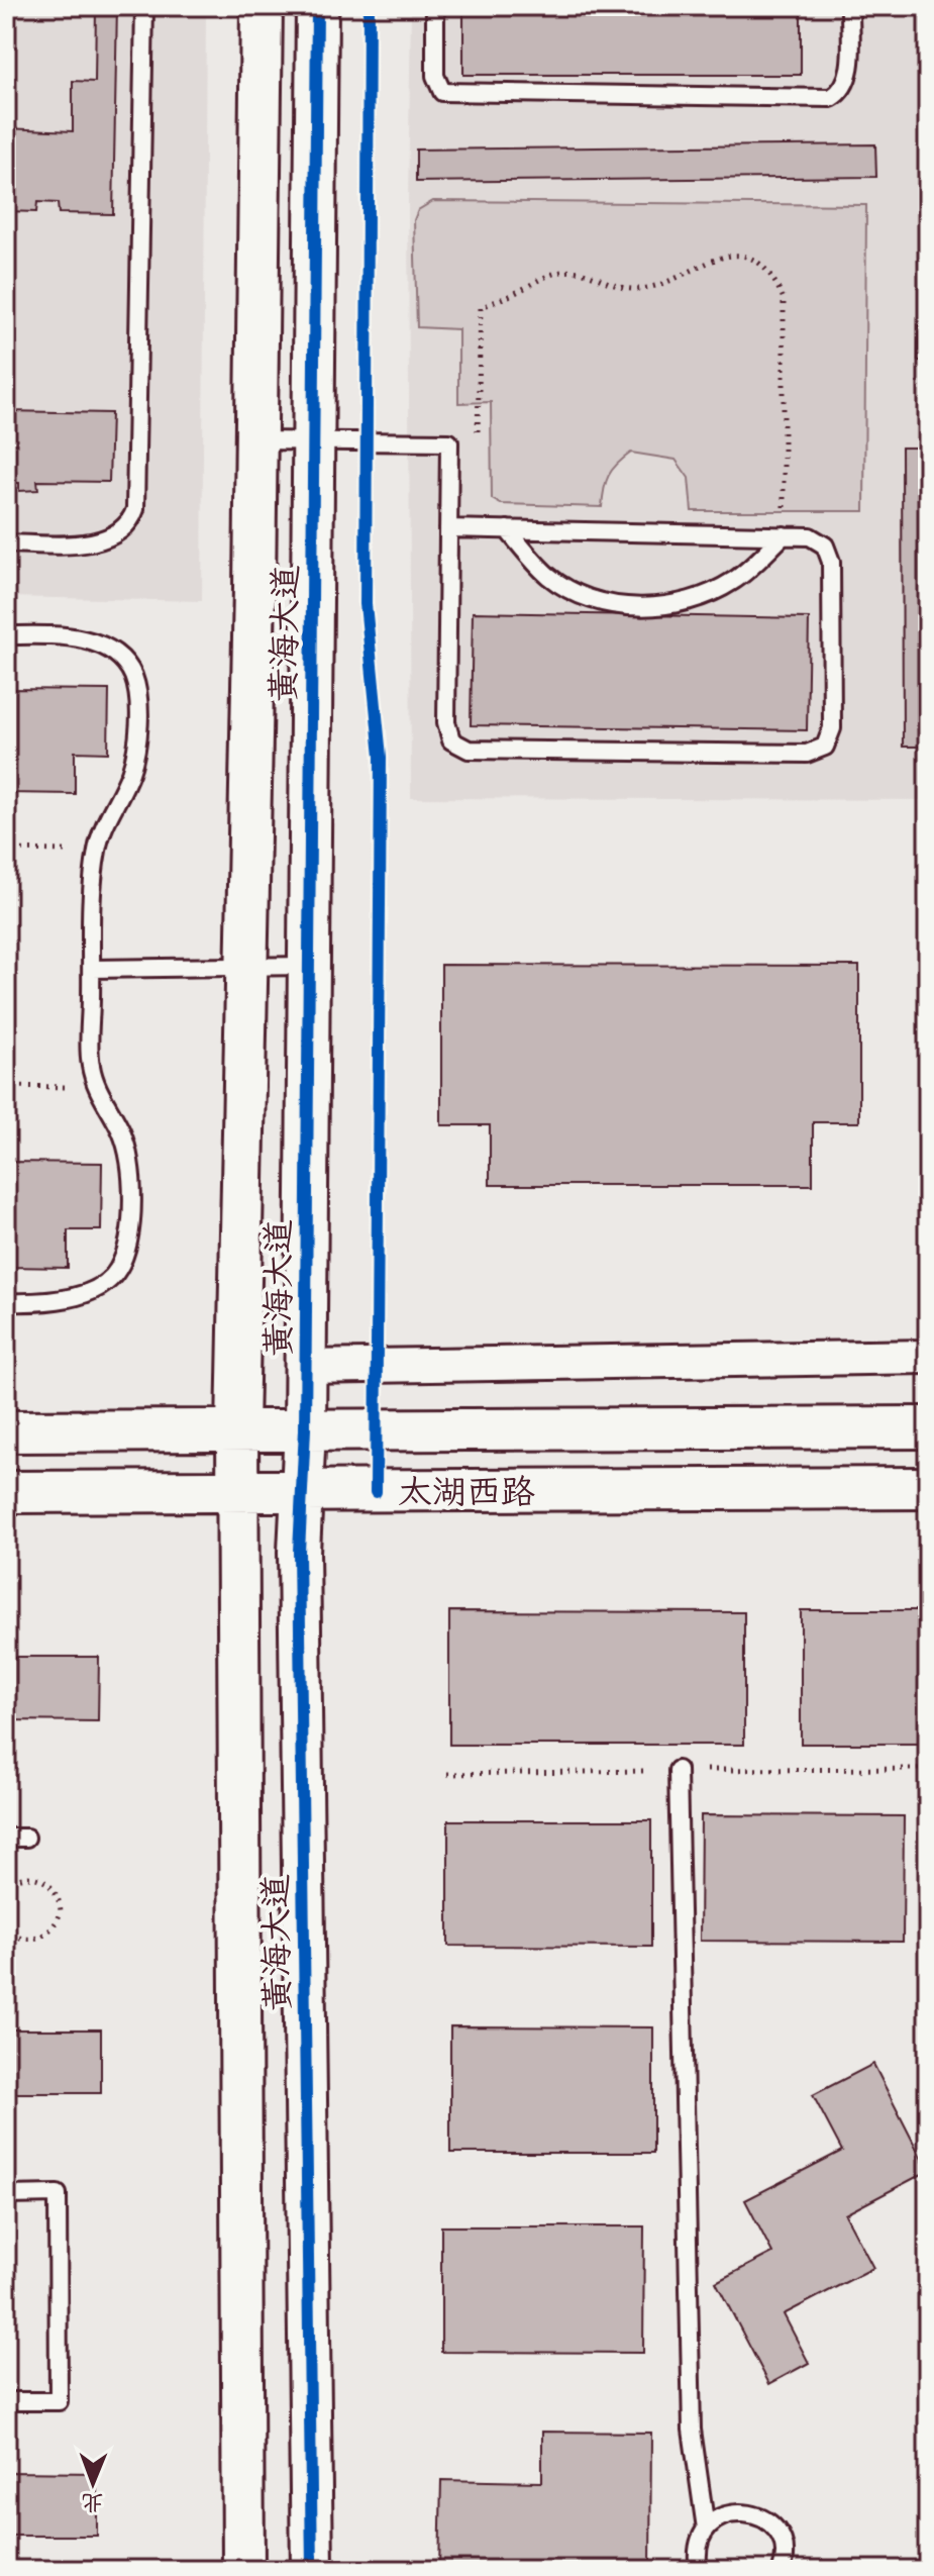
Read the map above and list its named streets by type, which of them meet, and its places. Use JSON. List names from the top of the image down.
{
  "streets": {
    "street": ["黄海大道", "太湖西路"]
  },
  "crossings": [
    ["黄海大道", "太湖西路"]
  ],
  "north": "bottom"
}
